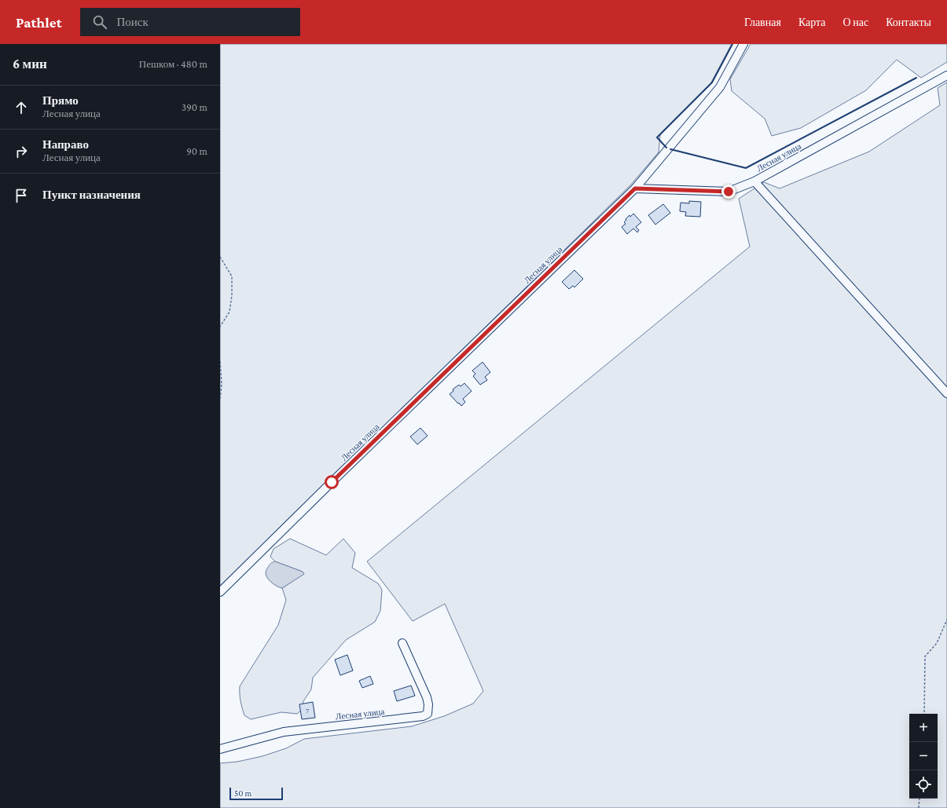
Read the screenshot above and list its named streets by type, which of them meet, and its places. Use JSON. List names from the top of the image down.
{
  "streets": {
    "street": ["Лесная улица"]
  },
  "house_numbers": ["7"],
  "scale_bar": "50 m",
  "page": {
    "header": "Pathlet",
    "search": "Поиск",
    "nav": [
      "Главная",
      "Карта",
      "О нас",
      "Контакты"
    ],
    "heading": ["6 мин", "Пешком · 480 m"],
    "list": [
      ["Прямо", "Лесная улица", "390 m"],
      ["Направо", "Лесная улица", "90 m"],
      "Пункт назначения"
    ],
    "map_buttons": ["+", "−"],
    "scale": "50 m"
  }
}
